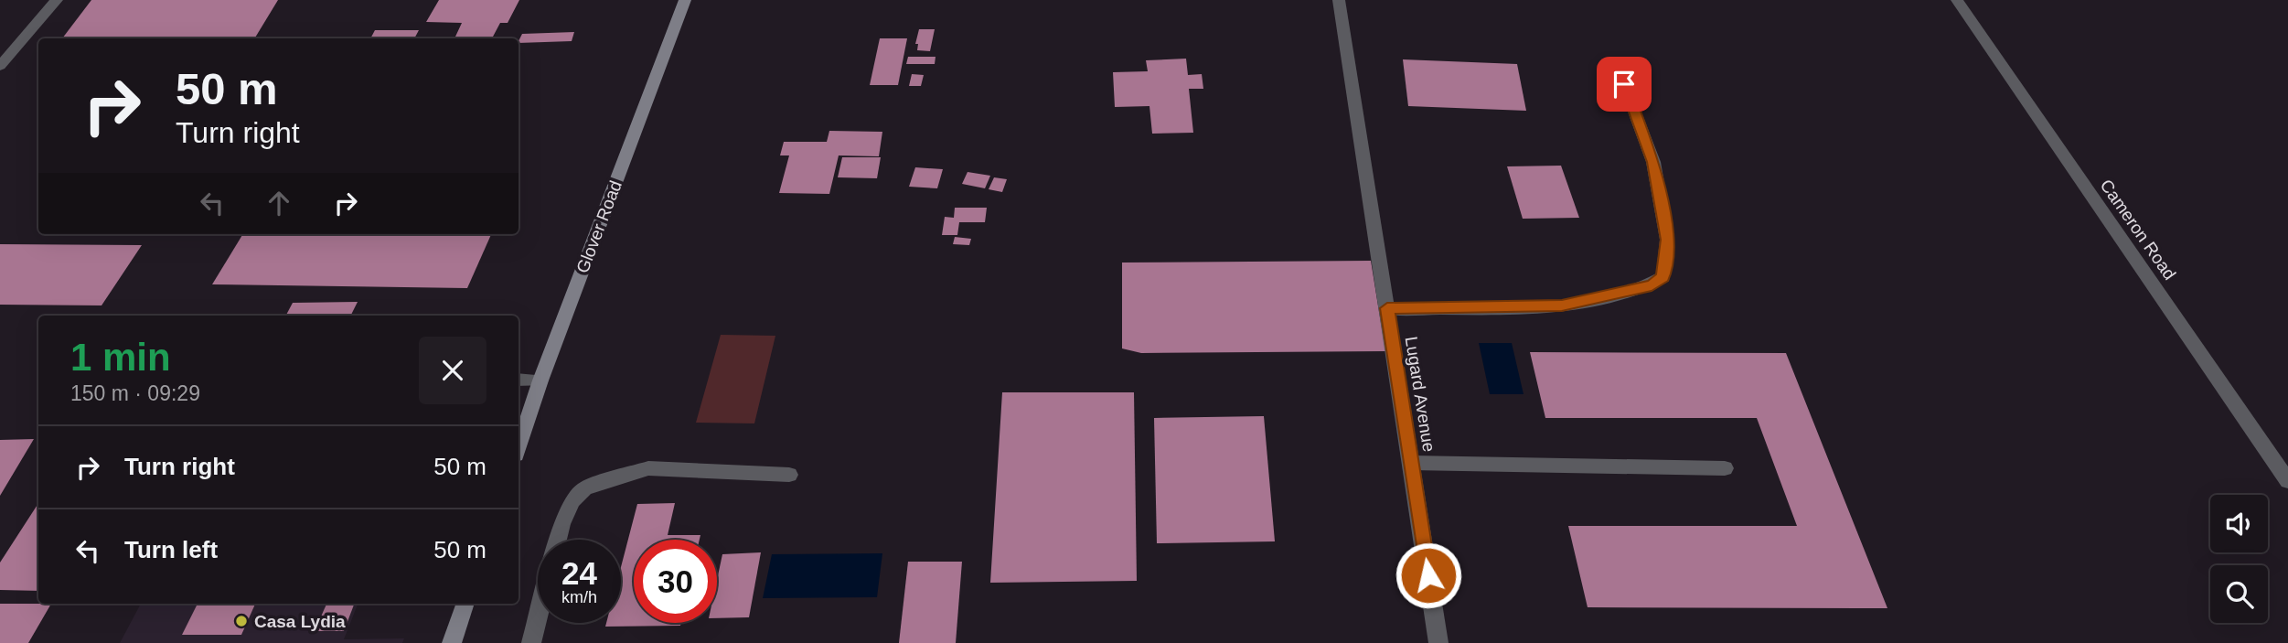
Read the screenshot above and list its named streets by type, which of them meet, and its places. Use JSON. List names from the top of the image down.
{
  "streets": {
    "street": ["Glover Road", "Cameron Road", "Lugard Avenue"]
  },
  "places": ["Casa Lydia"],
  "page": {
    "turn": ["50 m", "Turn right"],
    "heading": ["1 min", "150 m · 09:29"],
    "list": [
      {
        "name": "Turn right",
        "value": "50 m"
      },
      {
        "name": "Turn left",
        "value": "50 m"
      }
    ],
    "speed": "24 km/h",
    "limit": "30"
  }
}
